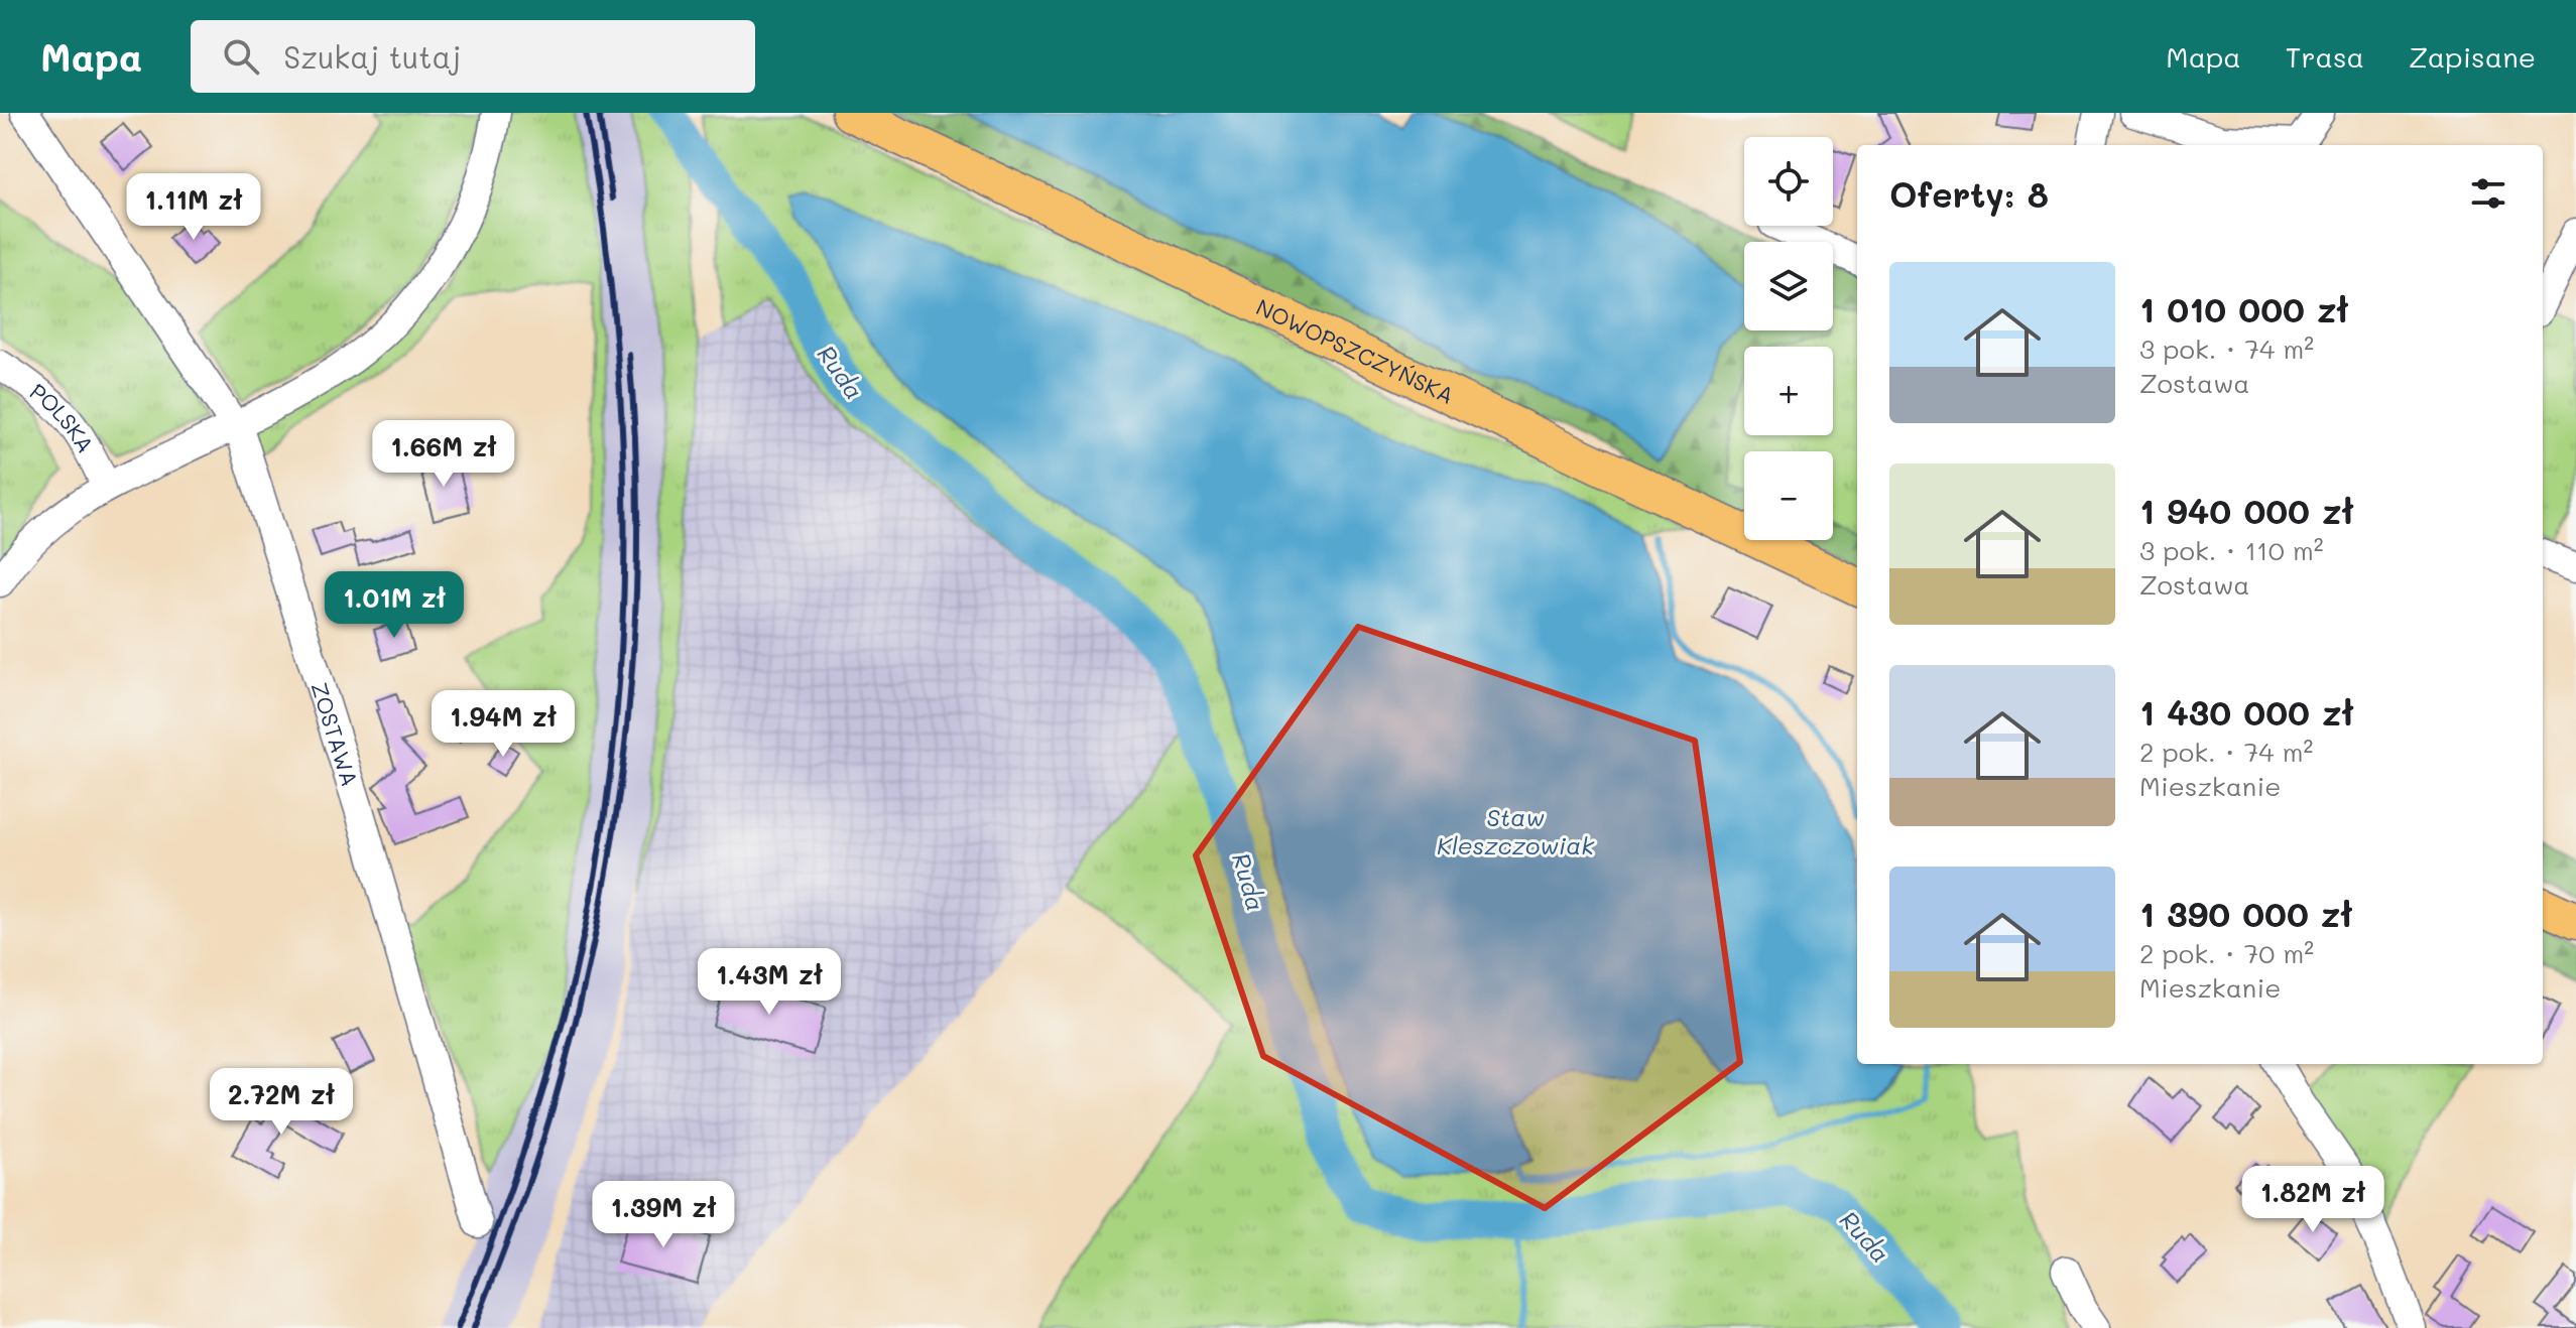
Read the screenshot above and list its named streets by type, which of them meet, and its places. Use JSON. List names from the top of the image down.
{
  "streets": {
    "main road": ["NOWOPSZCZYŃSKA"],
    "street": ["POLSKA", "ZOSTAWA"]
  },
  "water": ["Ruda", "Staw Kleszczowiak"],
  "page": {
    "header": "Mapa",
    "search": "Szukaj tutaj",
    "nav": ["Mapa", "Trasa", "Zapisane"],
    "map_buttons": ["+", "−"],
    "heading": "Oferty: 8",
    "price": [
      "1.11M zł",
      "1.66M zł",
      "1.01M zł",
      "1.94M zł",
      "1.43M zł",
      "2.72M zł",
      "1.82M zł",
      "1.39M zł"
    ],
    "list": [
      {
        "name": "1 010 000 zł",
        "note": "3 pok. · 74 m² · Zostawa"
      },
      {
        "name": "1 940 000 zł",
        "note": "3 pok. · 110 m² · Zostawa"
      },
      {
        "name": "1 430 000 zł",
        "note": "2 pok. · 74 m² · Mieszkanie"
      },
      {
        "name": "1 390 000 zł",
        "note": "2 pok. · 70 m² · Mieszkanie"
      }
    ]
  }
}
